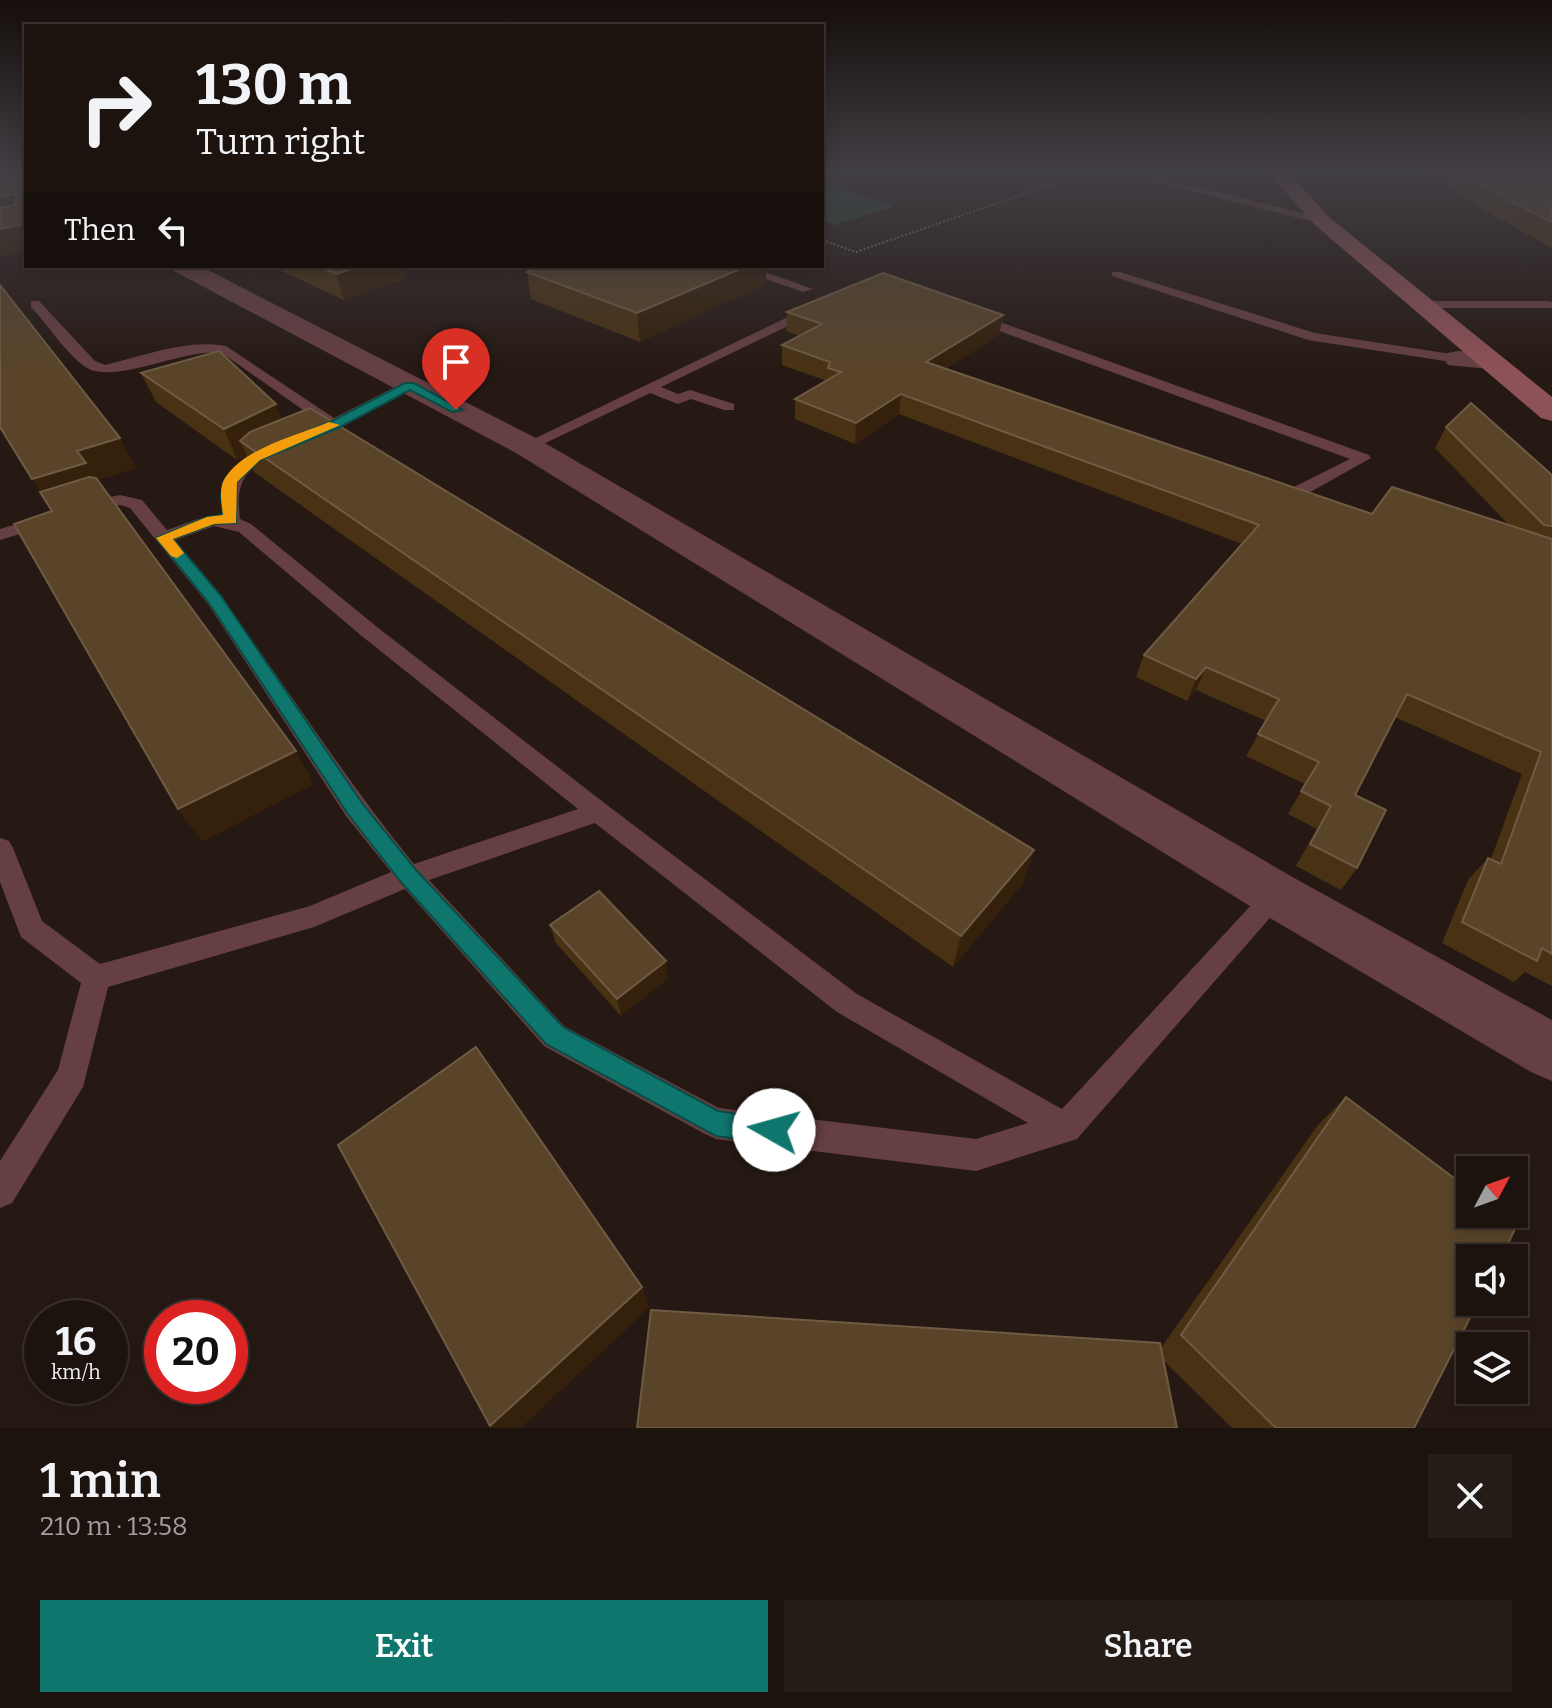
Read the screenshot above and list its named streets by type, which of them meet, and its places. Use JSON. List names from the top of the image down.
{
  "north": "top right",
  "page": {
    "turn": ["130 m", "Turn right"],
    "then": "Then",
    "speed": "16 km/h",
    "limit": "20",
    "heading": ["1 min", "210 m · 13:58"],
    "buttons": ["Exit", "Share"]
  }
}
